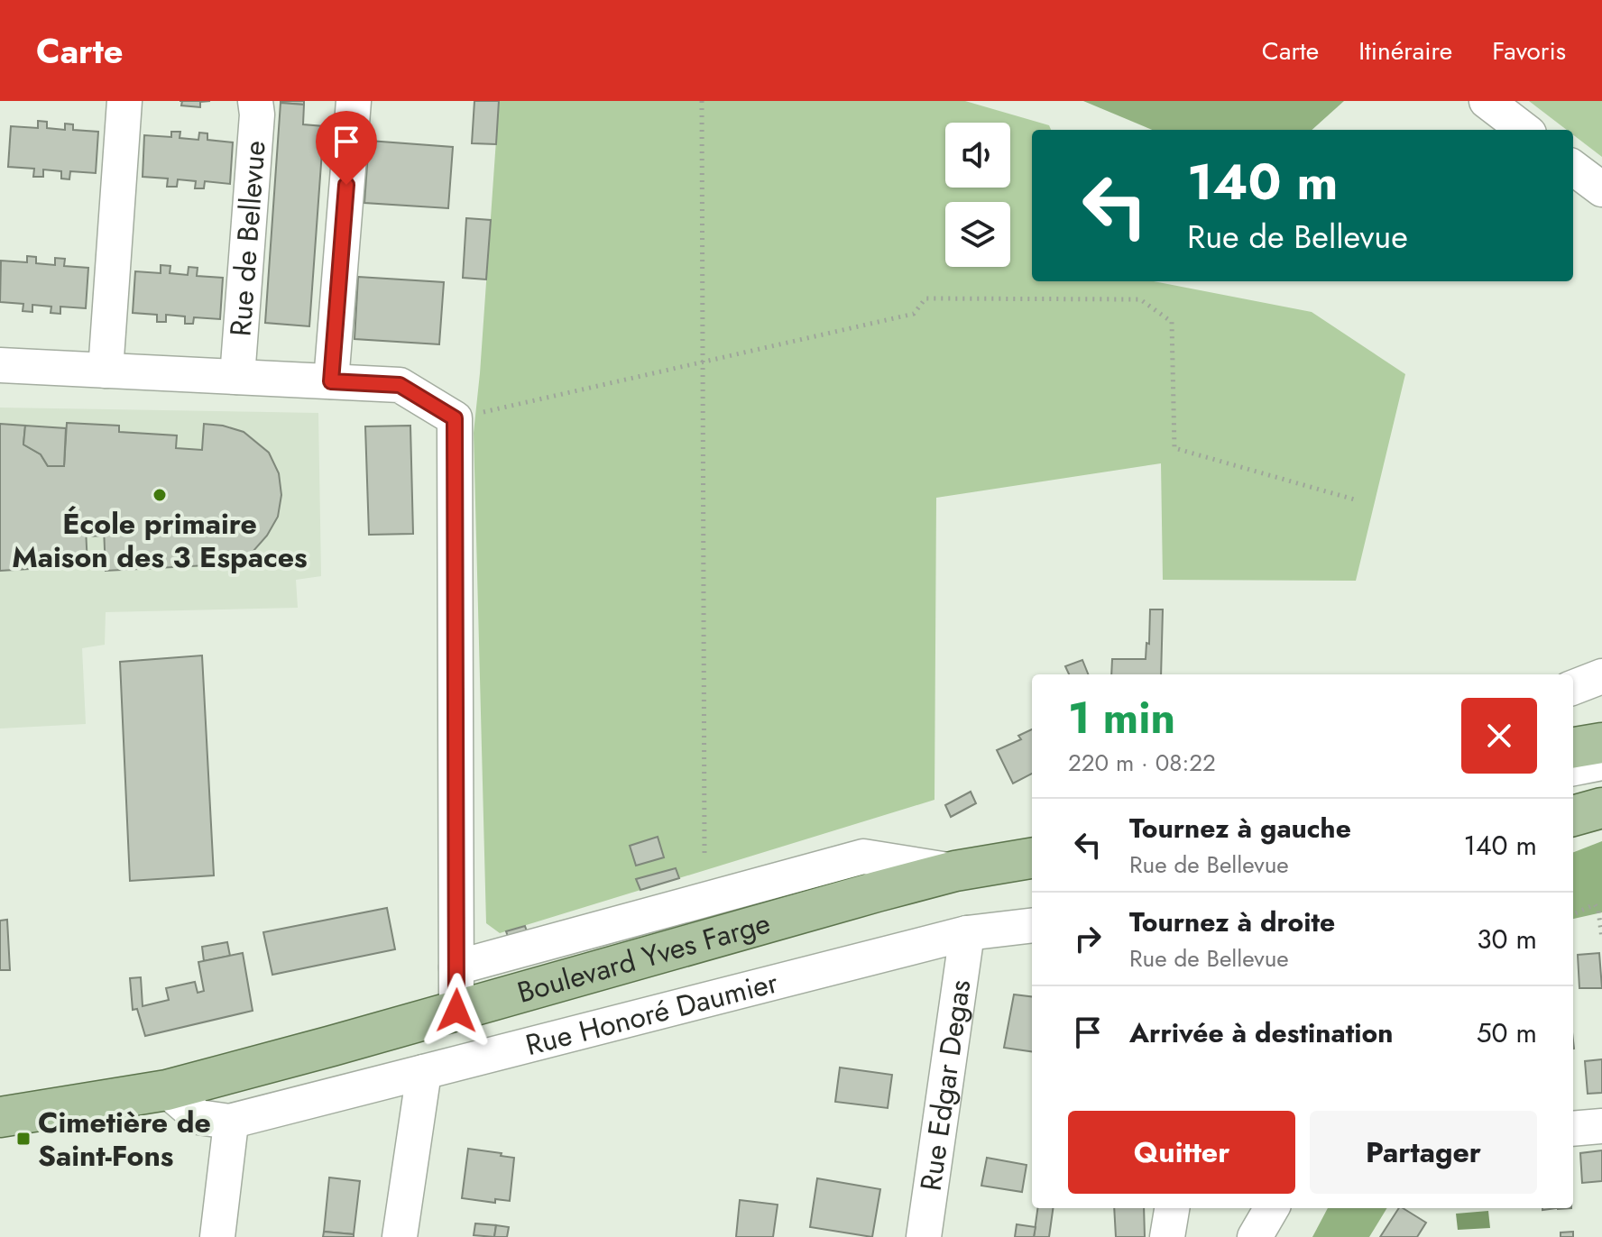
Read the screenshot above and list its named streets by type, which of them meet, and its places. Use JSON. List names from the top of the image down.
{
  "streets": {
    "main road": ["Boulevard Yves Farge"],
    "street": ["Rue de Bellevue", "Rue Honoré Daumier", "Rue Edgar Degas"]
  },
  "crossings": [
    ["Boulevard Yves Farge", "Rue Honoré Daumier"],
    ["Rue Honoré Daumier", "Rue Edgar Degas"]
  ],
  "places": {
    "other": ["École primaire Maison des 3 Espaces"],
    "transit": ["Cimetière de Saint-Fons"]
  },
  "page": {
    "header": "Carte",
    "nav": ["Carte", "Itinéraire", "Favoris"],
    "turn": ["140 m", "Rue de Bellevue"],
    "heading": ["1 min", "220 m · 08:22"],
    "list": [
      {
        "name": "Tournez à gauche",
        "note": "Rue de Bellevue",
        "value": "140 m"
      },
      {
        "name": "Tournez à droite",
        "note": "Rue de Bellevue",
        "value": "30 m"
      },
      {
        "name": "Arrivée à destination",
        "value": "50 m"
      }
    ],
    "buttons": ["Quitter", "Partager"]
  }
}
